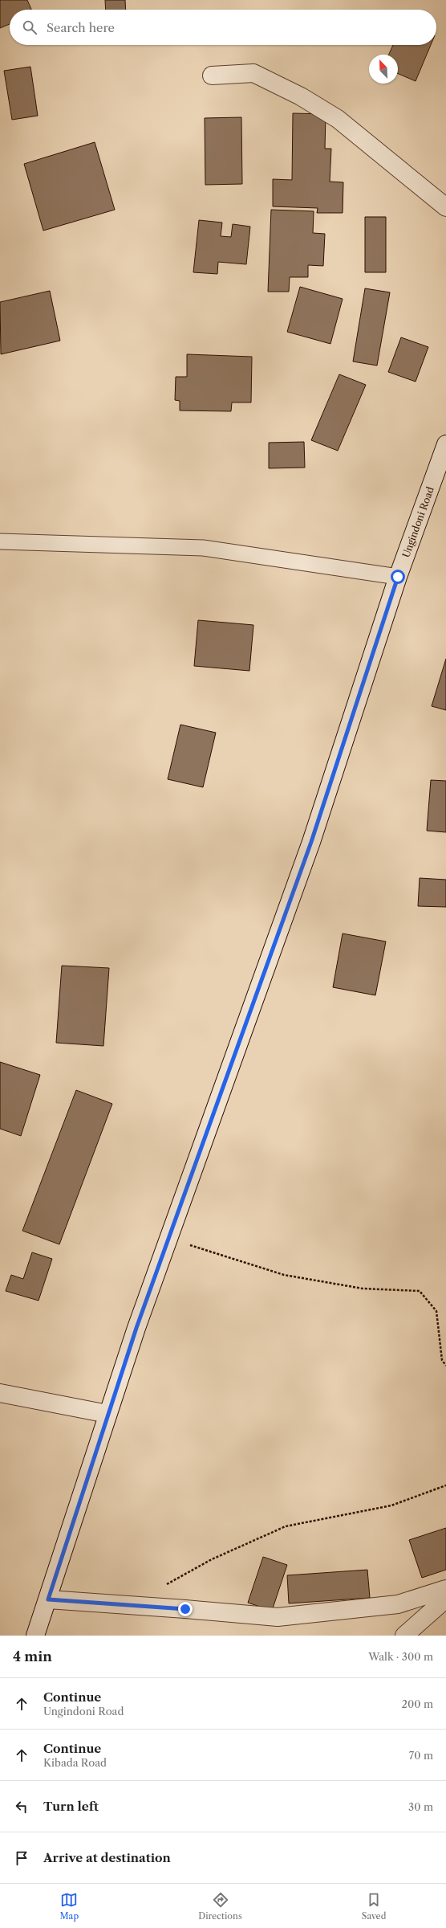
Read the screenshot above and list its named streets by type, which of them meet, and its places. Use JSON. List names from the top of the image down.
{
  "streets": {
    "main road": ["Ungindoni Road"]
  },
  "north": "top left",
  "page": {
    "search": "Search here",
    "heading": ["4 min", "Walk · 300 m"],
    "list": [
      ["Continue", "Ungindoni Road", "200 m"],
      ["Continue", "Kibada Road", "70 m"],
      ["Turn left", "30 m"],
      "Arrive at destination"
    ],
    "nav": ["Map", "Directions", "Saved"]
  }
}
